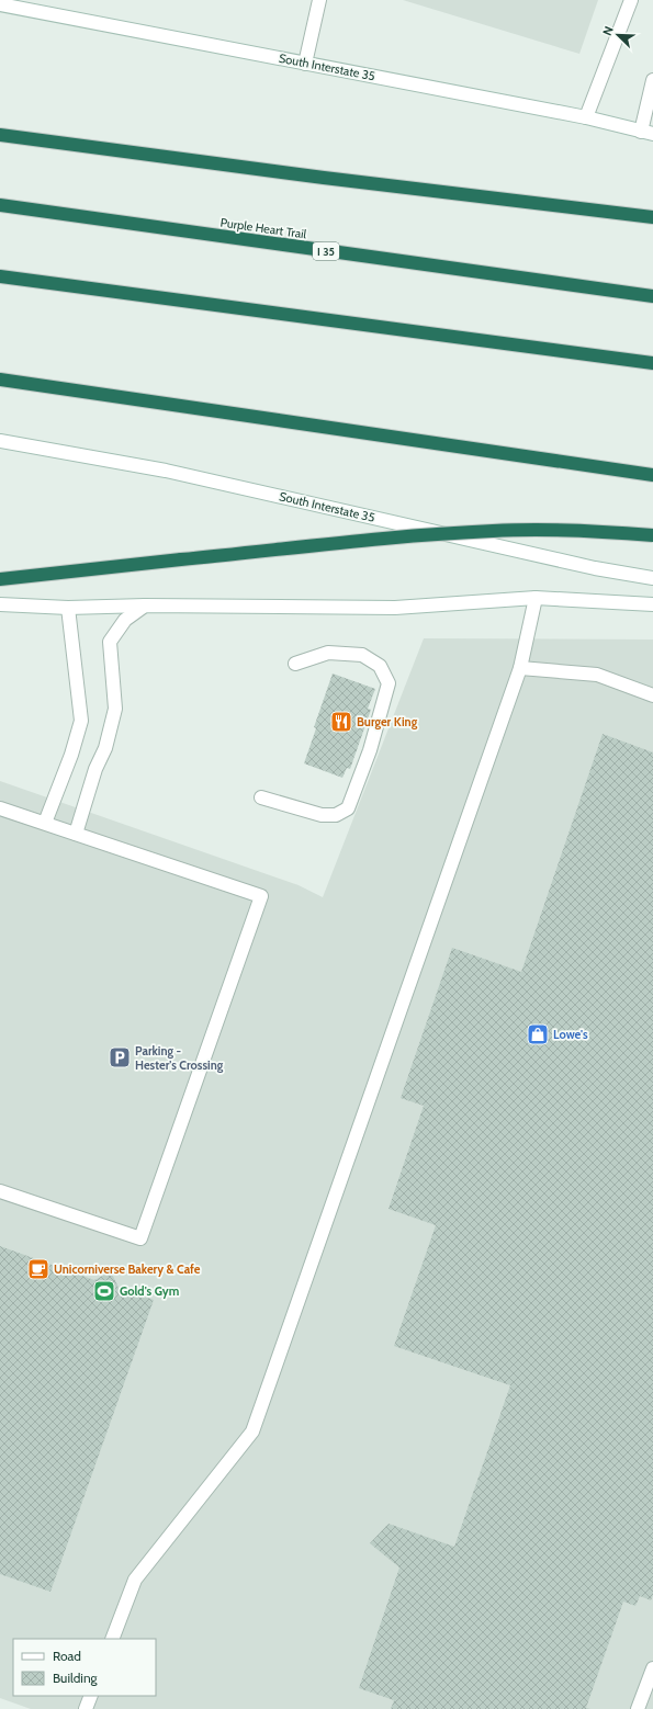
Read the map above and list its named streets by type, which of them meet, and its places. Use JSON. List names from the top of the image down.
{
  "streets": {
    "highway": ["Purple Heart Trail", "I 35"],
    "main road": ["South Interstate 35"]
  },
  "places": {
    "restaurant": ["Burger King"],
    "shop": ["Lowe's"],
    "parking": ["Parking - Hester's Crossing"],
    "cafe": ["Unicorniverse Bakery & Cafe"],
    "sports": ["Gold's Gym"]
  },
  "legend": ["Road", "Building"],
  "north": "top left"
}
